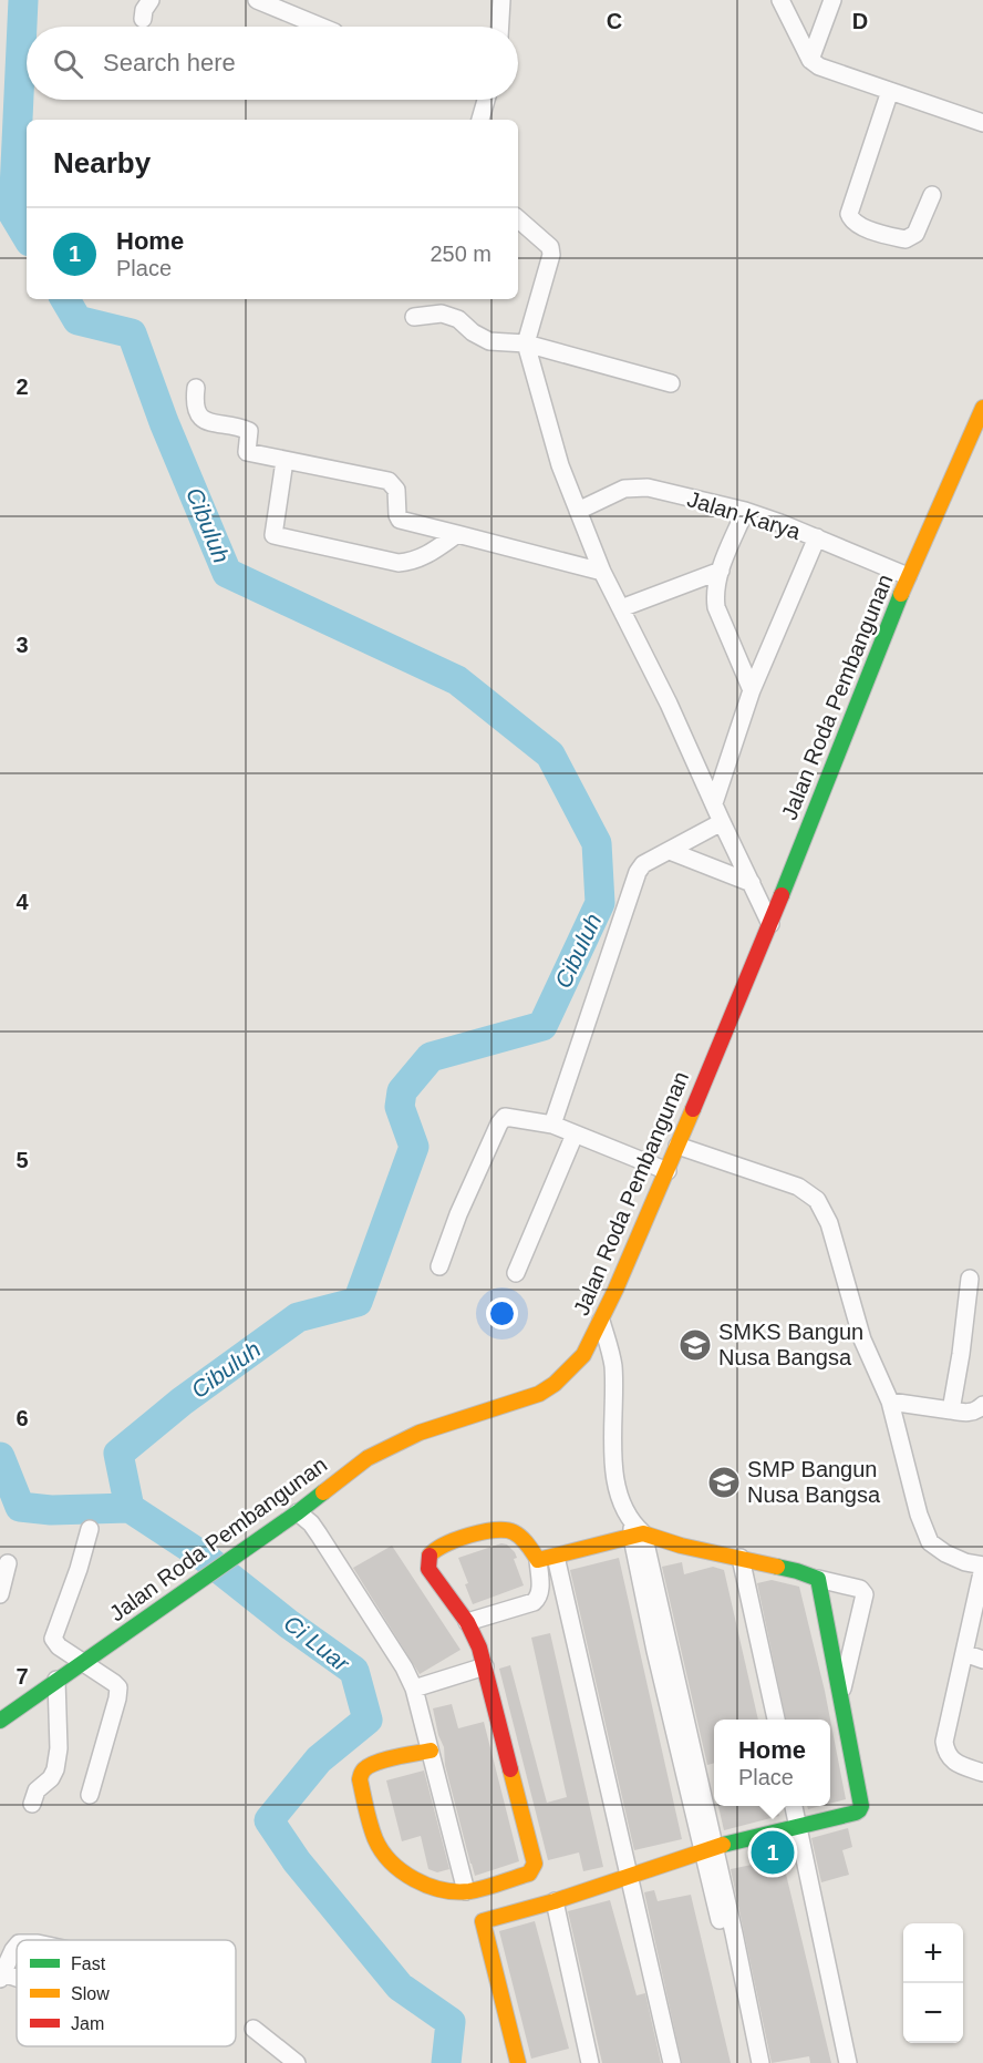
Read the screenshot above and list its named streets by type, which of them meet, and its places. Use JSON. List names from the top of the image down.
{
  "streets": {
    "street": ["Jalan Karya", "Jalan Roda Pembangunan"]
  },
  "crossings": [
    ["Jalan Karya", "Jalan Roda Pembangunan"]
  ],
  "water": ["Cibuluh", "Ci Luar"],
  "places": {
    "school or university": ["SMKS Bangun Nusa Bangsa", "SMP Bangun Nusa Bangsa"]
  },
  "legend": ["Fast", "Slow", "Jam"],
  "page": {
    "search": "Search here",
    "heading": "Nearby",
    "list": [
      {
        "mark": "1",
        "name": "Home",
        "note": "Place",
        "value": "250 m"
      }
    ],
    "popup": ["Home", "Place"],
    "pins": "1",
    "map_buttons": ["+", "−"]
  },
  "grid": {
    "columns": ["C", "D"],
    "rows": [
      "2",
      "3",
      "4",
      "5",
      "6",
      "7"
    ]
  }
}
